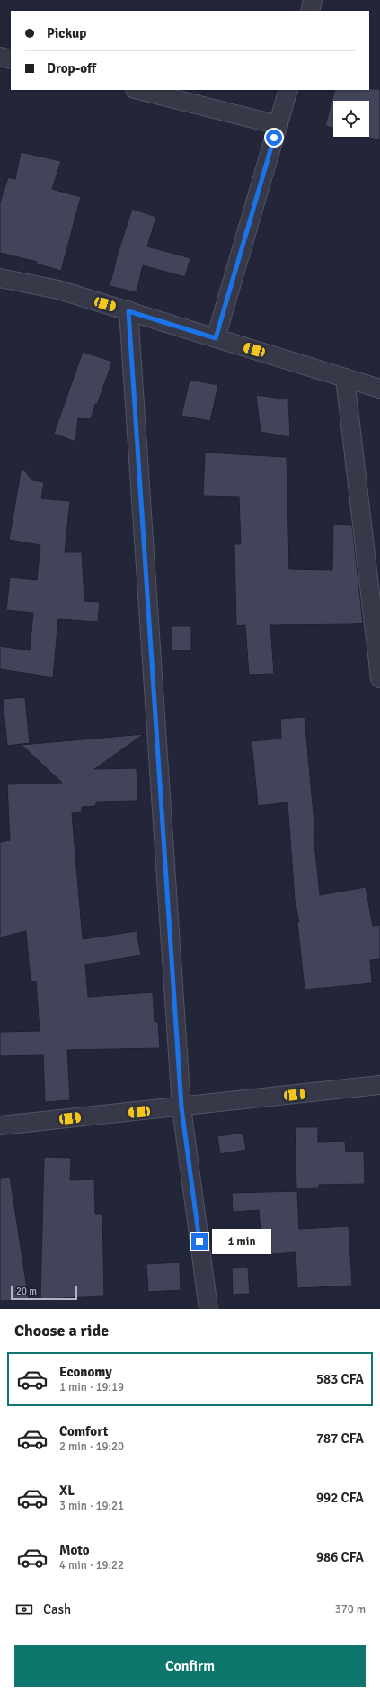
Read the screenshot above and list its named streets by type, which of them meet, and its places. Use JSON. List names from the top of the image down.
{
  "scale_bar": "20 m",
  "page": {
    "banner": ["Pickup", "Drop-off"],
    "bubble": "1 min",
    "scale": "20 m",
    "heading": "Choose a ride",
    "list": [
      {
        "name": "Economy",
        "note": "1 min · 19:19",
        "value": "583 CFA"
      },
      {
        "name": "Comfort",
        "note": "2 min · 19:20",
        "value": "787 CFA"
      },
      {
        "name": "XL",
        "note": "3 min · 19:21",
        "value": "992 CFA"
      },
      {
        "name": "Moto",
        "note": "4 min · 19:22",
        "value": "986 CFA"
      }
    ],
    "pay": ["Cash", "370 m"],
    "buttons": "Confirm"
  }
}
